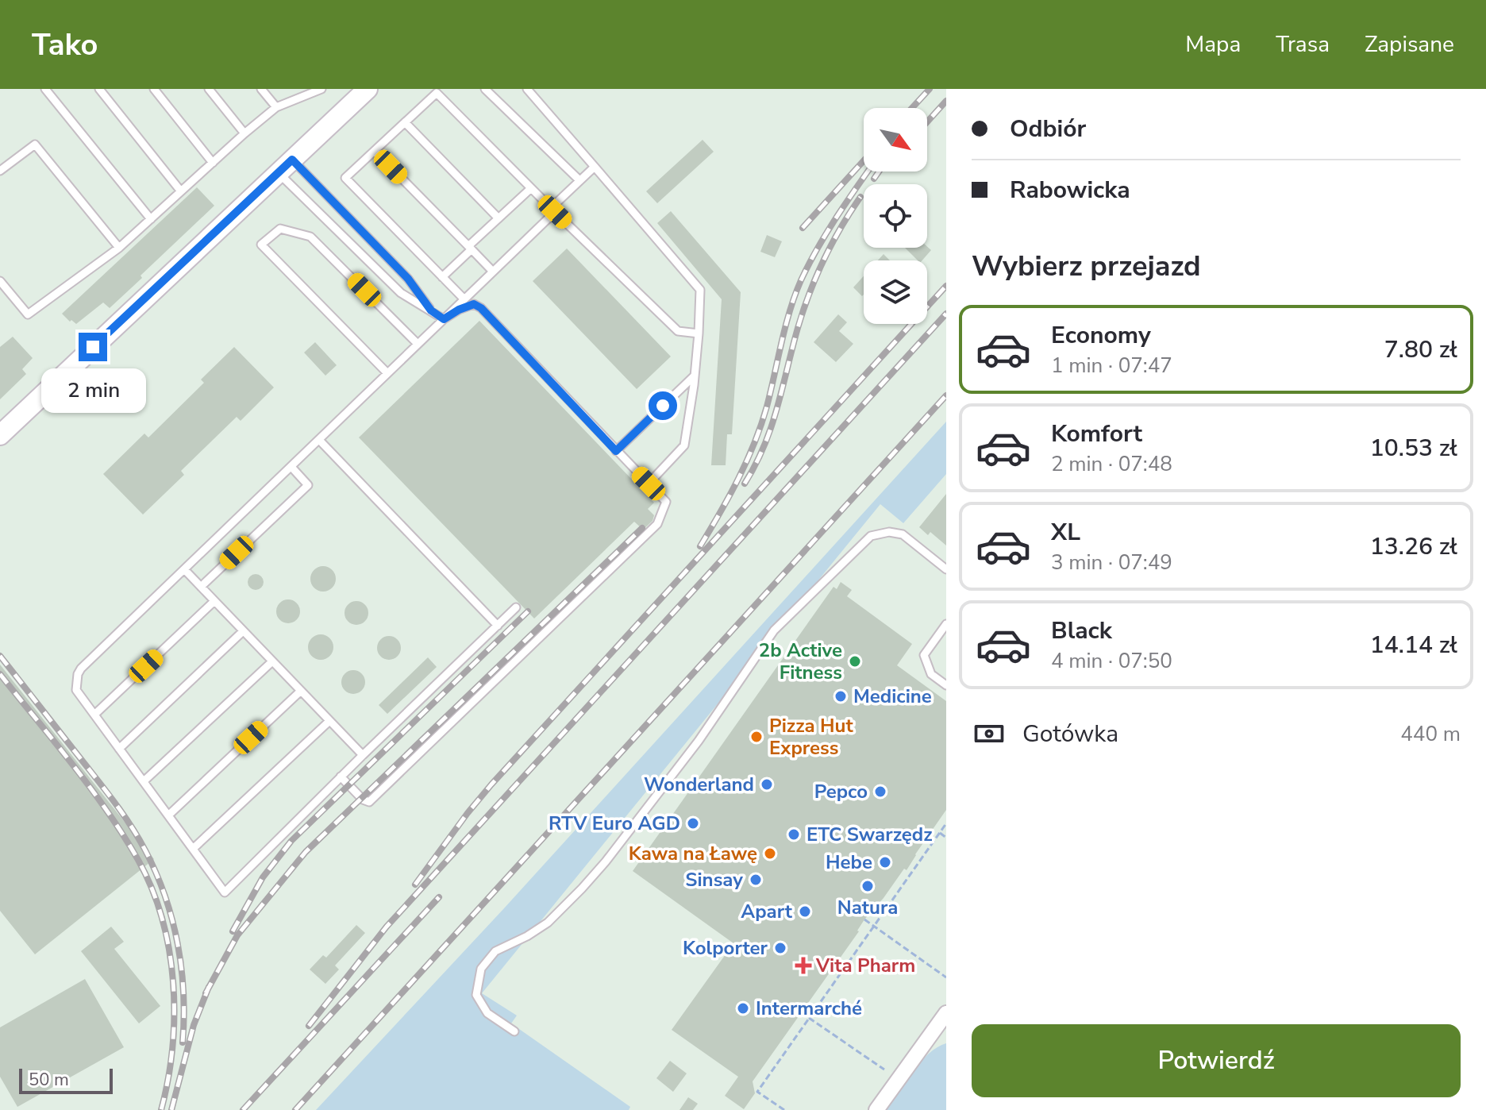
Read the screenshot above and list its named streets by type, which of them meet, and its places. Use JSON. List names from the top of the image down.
{
  "places": {
    "other": [
      "2b Active Fitness",
      "Medicine",
      "Pizza Hut Express",
      "Wonderland",
      "Pepco",
      "RTV Euro AGD",
      "ETC Swarzędz",
      "Kawa na Ławę",
      "Hebe",
      "Sinsay",
      "Natura",
      "Apart",
      "Kolporter",
      "Intermarché"
    ],
    "health": ["Vita Pharm"]
  },
  "scale_bar": "50 m",
  "north": "bottom right",
  "page": {
    "header": "Tako",
    "nav": ["Mapa", "Trasa", "Zapisane"],
    "banner": ["Odbiór", "Rabowicka"],
    "heading": "Wybierz przejazd",
    "list": [
      {
        "name": "Economy",
        "note": "1 min · 07:47",
        "value": "7.80 zł"
      },
      {
        "name": "Komfort",
        "note": "2 min · 07:48",
        "value": "10.53 zł"
      },
      {
        "name": "XL",
        "note": "3 min · 07:49",
        "value": "13.26 zł"
      },
      {
        "name": "Black",
        "note": "4 min · 07:50",
        "value": "14.14 zł"
      }
    ],
    "bubble": "2 min",
    "pay": ["Gotówka", "440 m"],
    "buttons": "Potwierdź",
    "scale": "50 m"
  }
}
